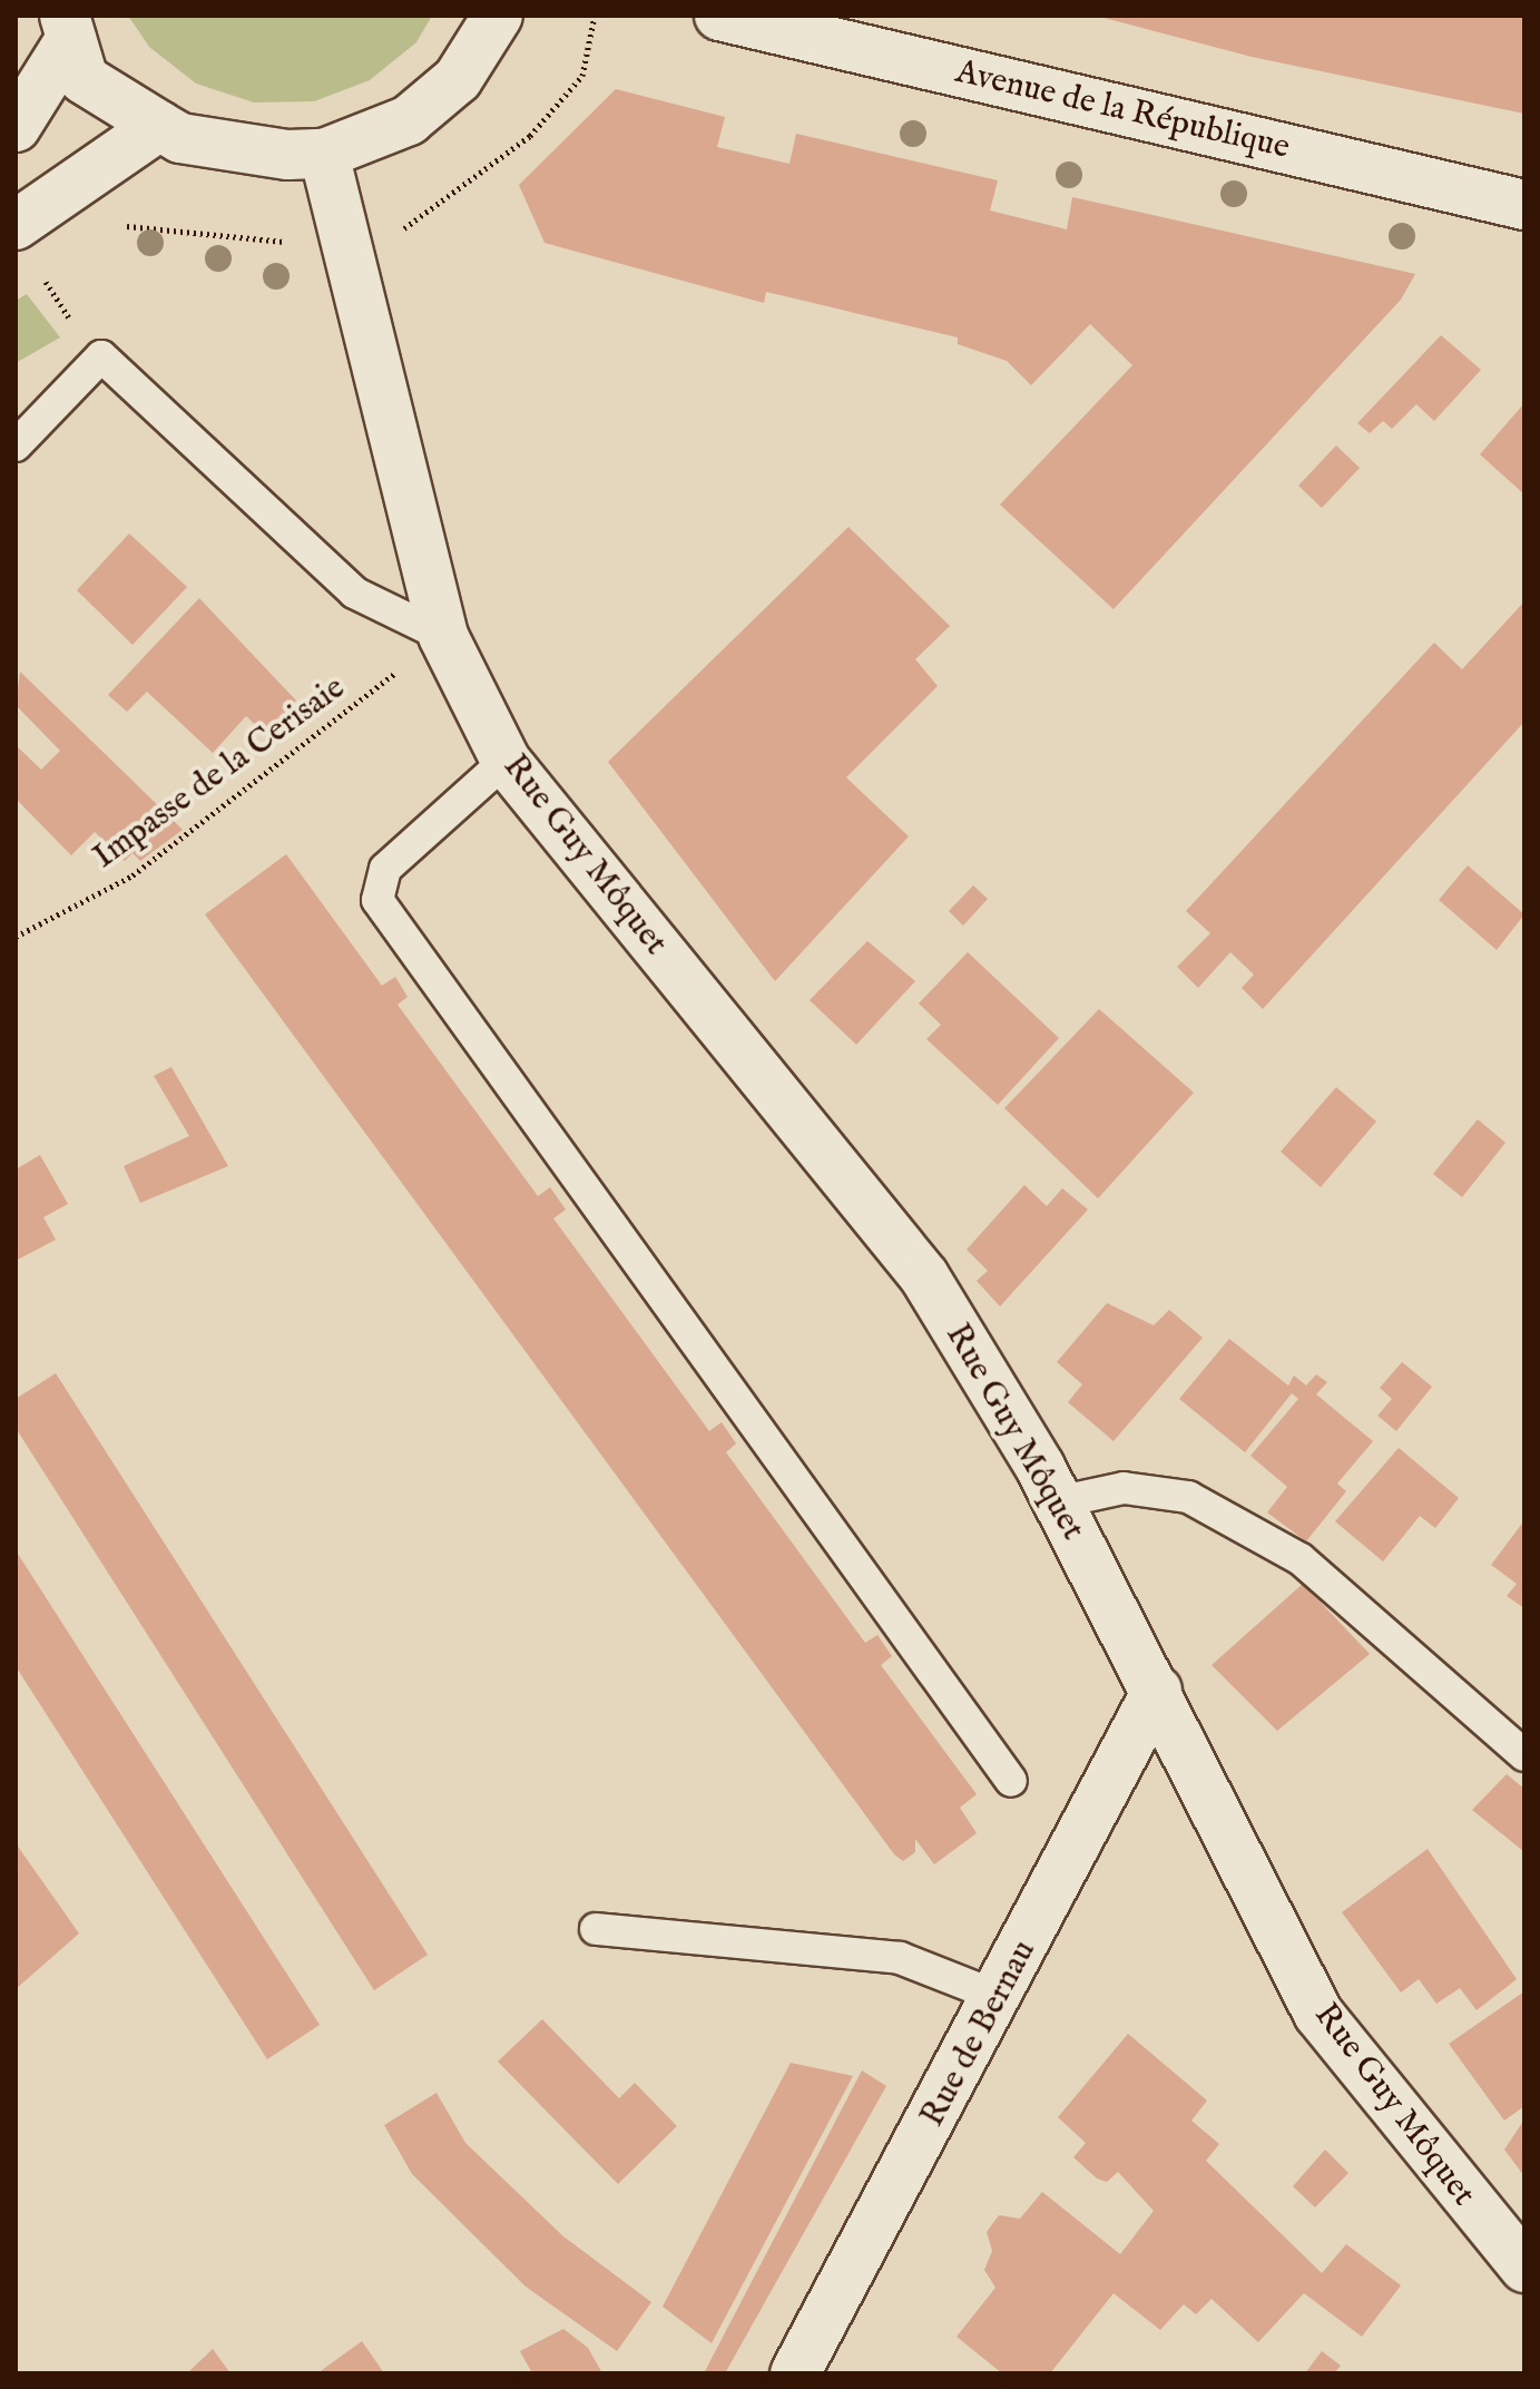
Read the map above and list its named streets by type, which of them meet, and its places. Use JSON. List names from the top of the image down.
{
  "streets": {
    "street": ["Avenue de la République", "Rue Guy Môquet", "Rue de Bernau"],
    "path": ["Impasse de la Cerisaie"]
  },
  "crossings": [
    ["Rue Guy Môquet", "Rue de Bernau"]
  ]
}
